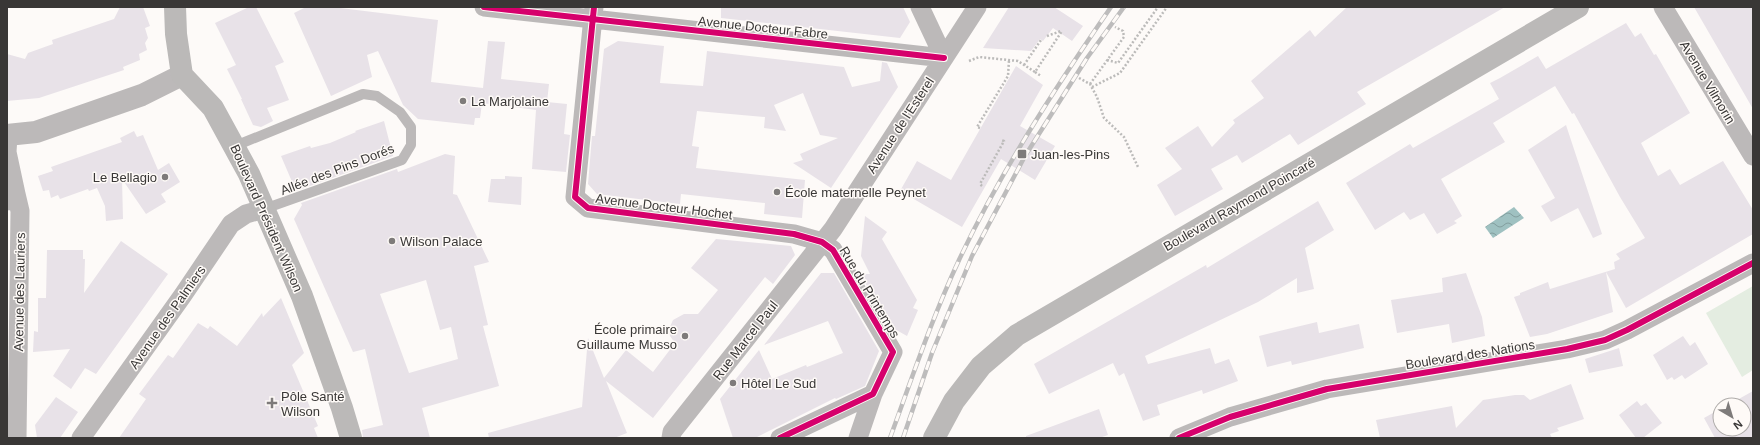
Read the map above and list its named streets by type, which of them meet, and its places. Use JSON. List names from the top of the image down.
{
  "streets": {
    "main road": ["Boulevard Raymond Poincaré", "Boulevard Président Wilson"],
    "street": [
      "Avenue Docteur Fabre",
      "Avenue Vilmorin",
      "Avenue de l'Esterel",
      "Avenue Docteur Hochet",
      "Avenue des Lauriers",
      "Rue du Printemps",
      "Avenue des Palmiers",
      "Rue Marcel Paul",
      "Boulevard des Nations"
    ],
    "lane": ["Allée des Pins Dorés"]
  },
  "crossings": [
    ["Avenue Docteur Fabre", "Avenue de l'Esterel"],
    ["Avenue Docteur Fabre", "Avenue Docteur Hochet"],
    ["Avenue de l'Esterel", "Avenue Docteur Hochet"],
    ["Avenue de l'Esterel", "Rue du Printemps"],
    ["Avenue de l'Esterel", "Rue Marcel Paul"],
    ["Allée des Pins Dorés", "Boulevard Président Wilson"],
    ["Allée des Pins Dorés", "Avenue des Palmiers"],
    ["Avenue Docteur Hochet", "Rue du Printemps"],
    ["Avenue Docteur Hochet", "Rue Marcel Paul"],
    ["Boulevard Président Wilson", "Avenue des Palmiers"],
    ["Rue du Printemps", "Rue Marcel Paul"]
  ],
  "places": {
    "other": [
      "La Marjolaine",
      "Le Bellagio",
      "École maternelle Peynet",
      "Wilson Palace",
      "École primaire Guillaume Musso",
      "Hôtel Le Sud"
    ],
    "transit": ["Juan-les-Pins"],
    "health": ["Pôle Santé Wilson"]
  },
  "north": "bottom right"
}
